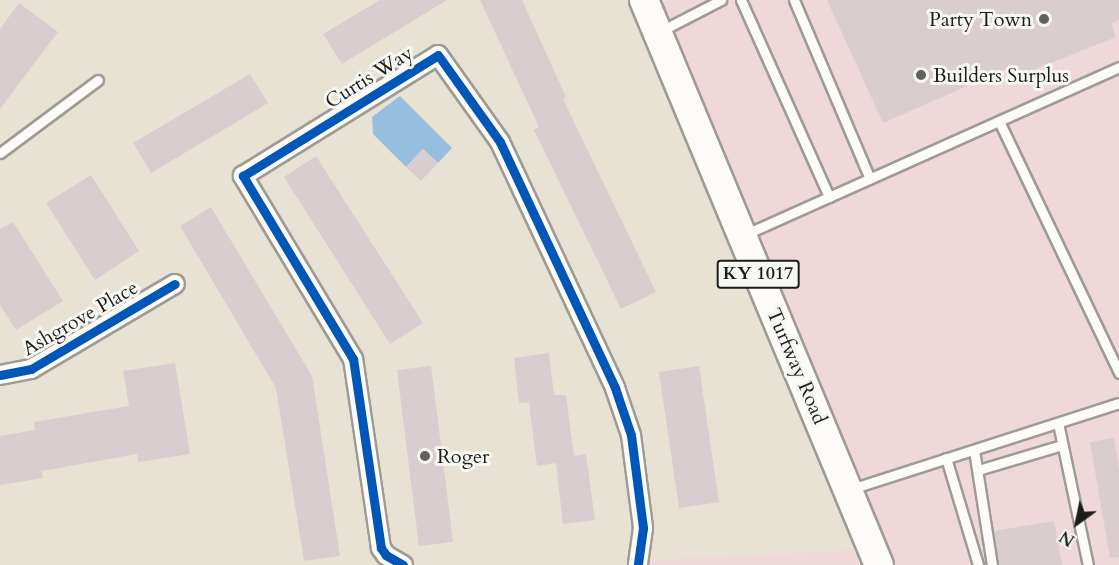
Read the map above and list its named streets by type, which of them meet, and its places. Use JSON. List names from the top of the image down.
{
  "streets": {
    "main road": ["KY 1017", "Turfway Road"],
    "street": ["Curtis Way", "Ashgrove Place"]
  },
  "places": ["Party Town", "Builders Surplus", "Roger"],
  "north": "bottom left"
}
